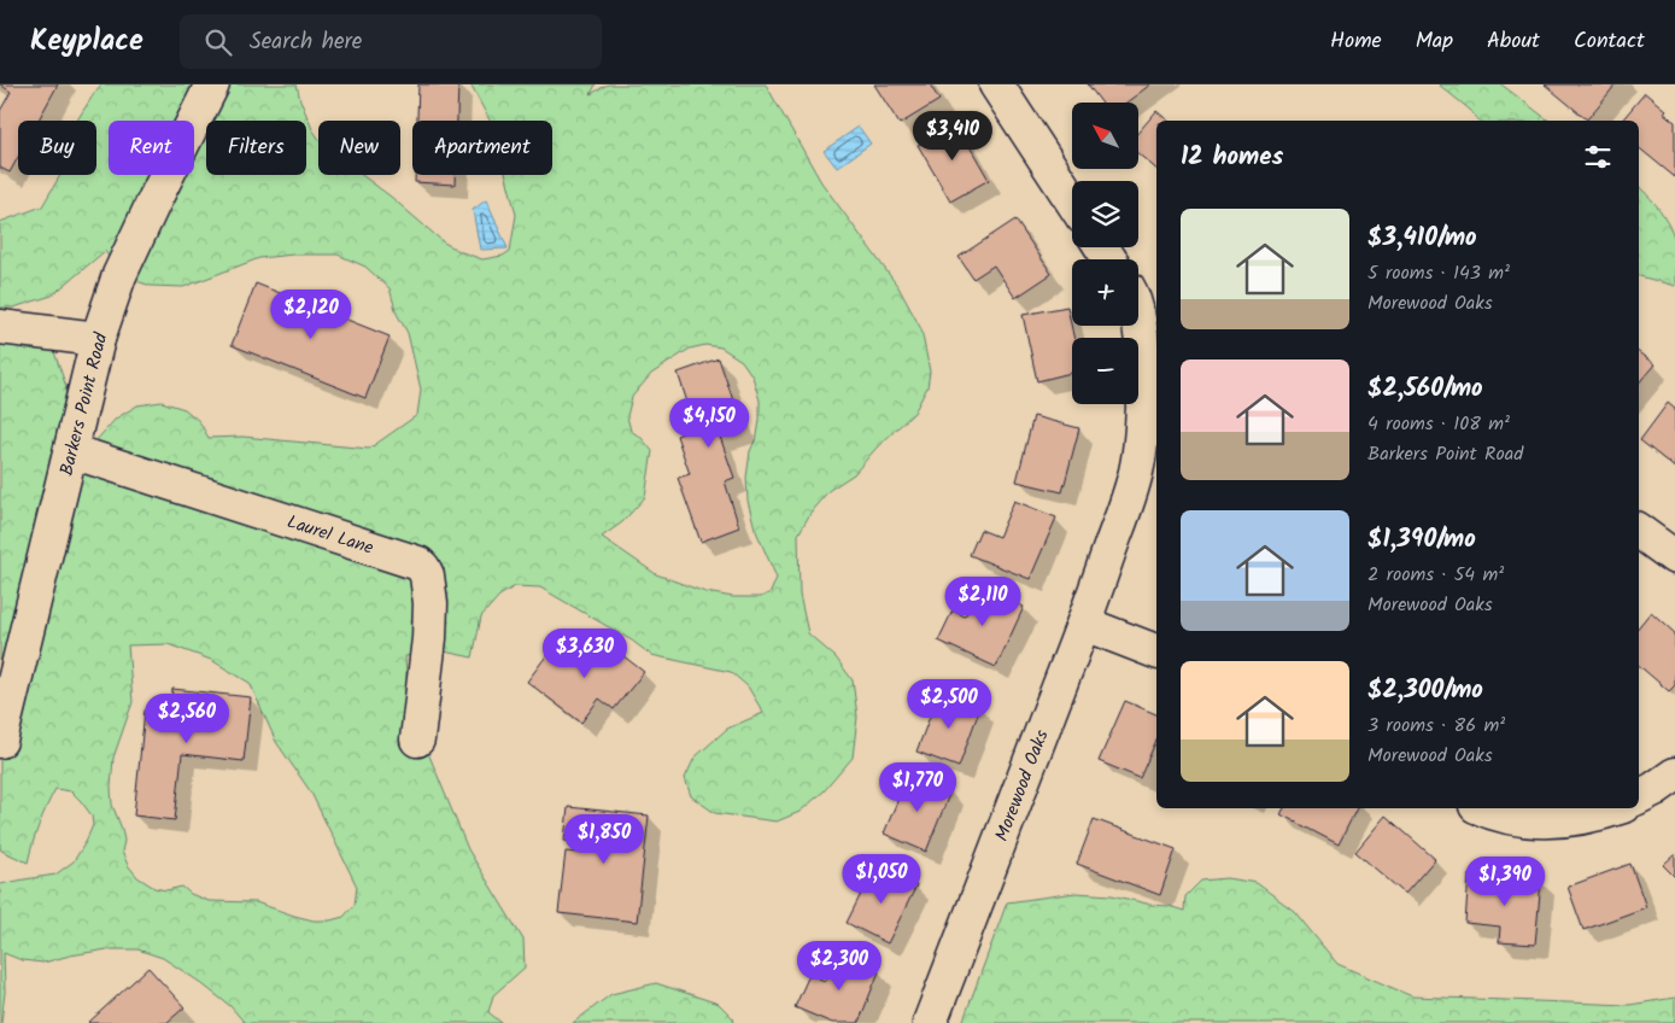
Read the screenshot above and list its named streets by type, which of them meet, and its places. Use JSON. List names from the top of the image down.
{
  "streets": {
    "street": ["Barkers Point Road", "Laurel Lane", "Morewood Oaks"]
  },
  "crossings": [
    ["Barkers Point Road", "Laurel Lane"]
  ],
  "north": "top left",
  "page": {
    "header": "Keyplace",
    "search": "Search here",
    "nav": [
      "Home",
      "Map",
      "About",
      "Contact"
    ],
    "map_buttons": ["+", "−"],
    "price": [
      "$3,410",
      "$2,120",
      "$4,150",
      "$2,110",
      "$3,630",
      "$2,500",
      "$2,560",
      "$1,770",
      "$1,850",
      "$1,050",
      "$1,390",
      "$2,300"
    ],
    "chip": [
      "Buy",
      "Rent",
      "Filters",
      "New",
      "Apartment"
    ],
    "heading": "12 homes",
    "list": [
      {
        "name": "$3,410/mo",
        "note": "5 rooms · 143 m² · Morewood Oaks"
      },
      {
        "name": "$2,560/mo",
        "note": "4 rooms · 108 m² · Barkers Point Road"
      },
      {
        "name": "$1,390/mo",
        "note": "2 rooms · 54 m² · Morewood Oaks"
      },
      {
        "name": "$2,300/mo",
        "note": "3 rooms · 86 m² · Morewood Oaks"
      }
    ]
  }
}
